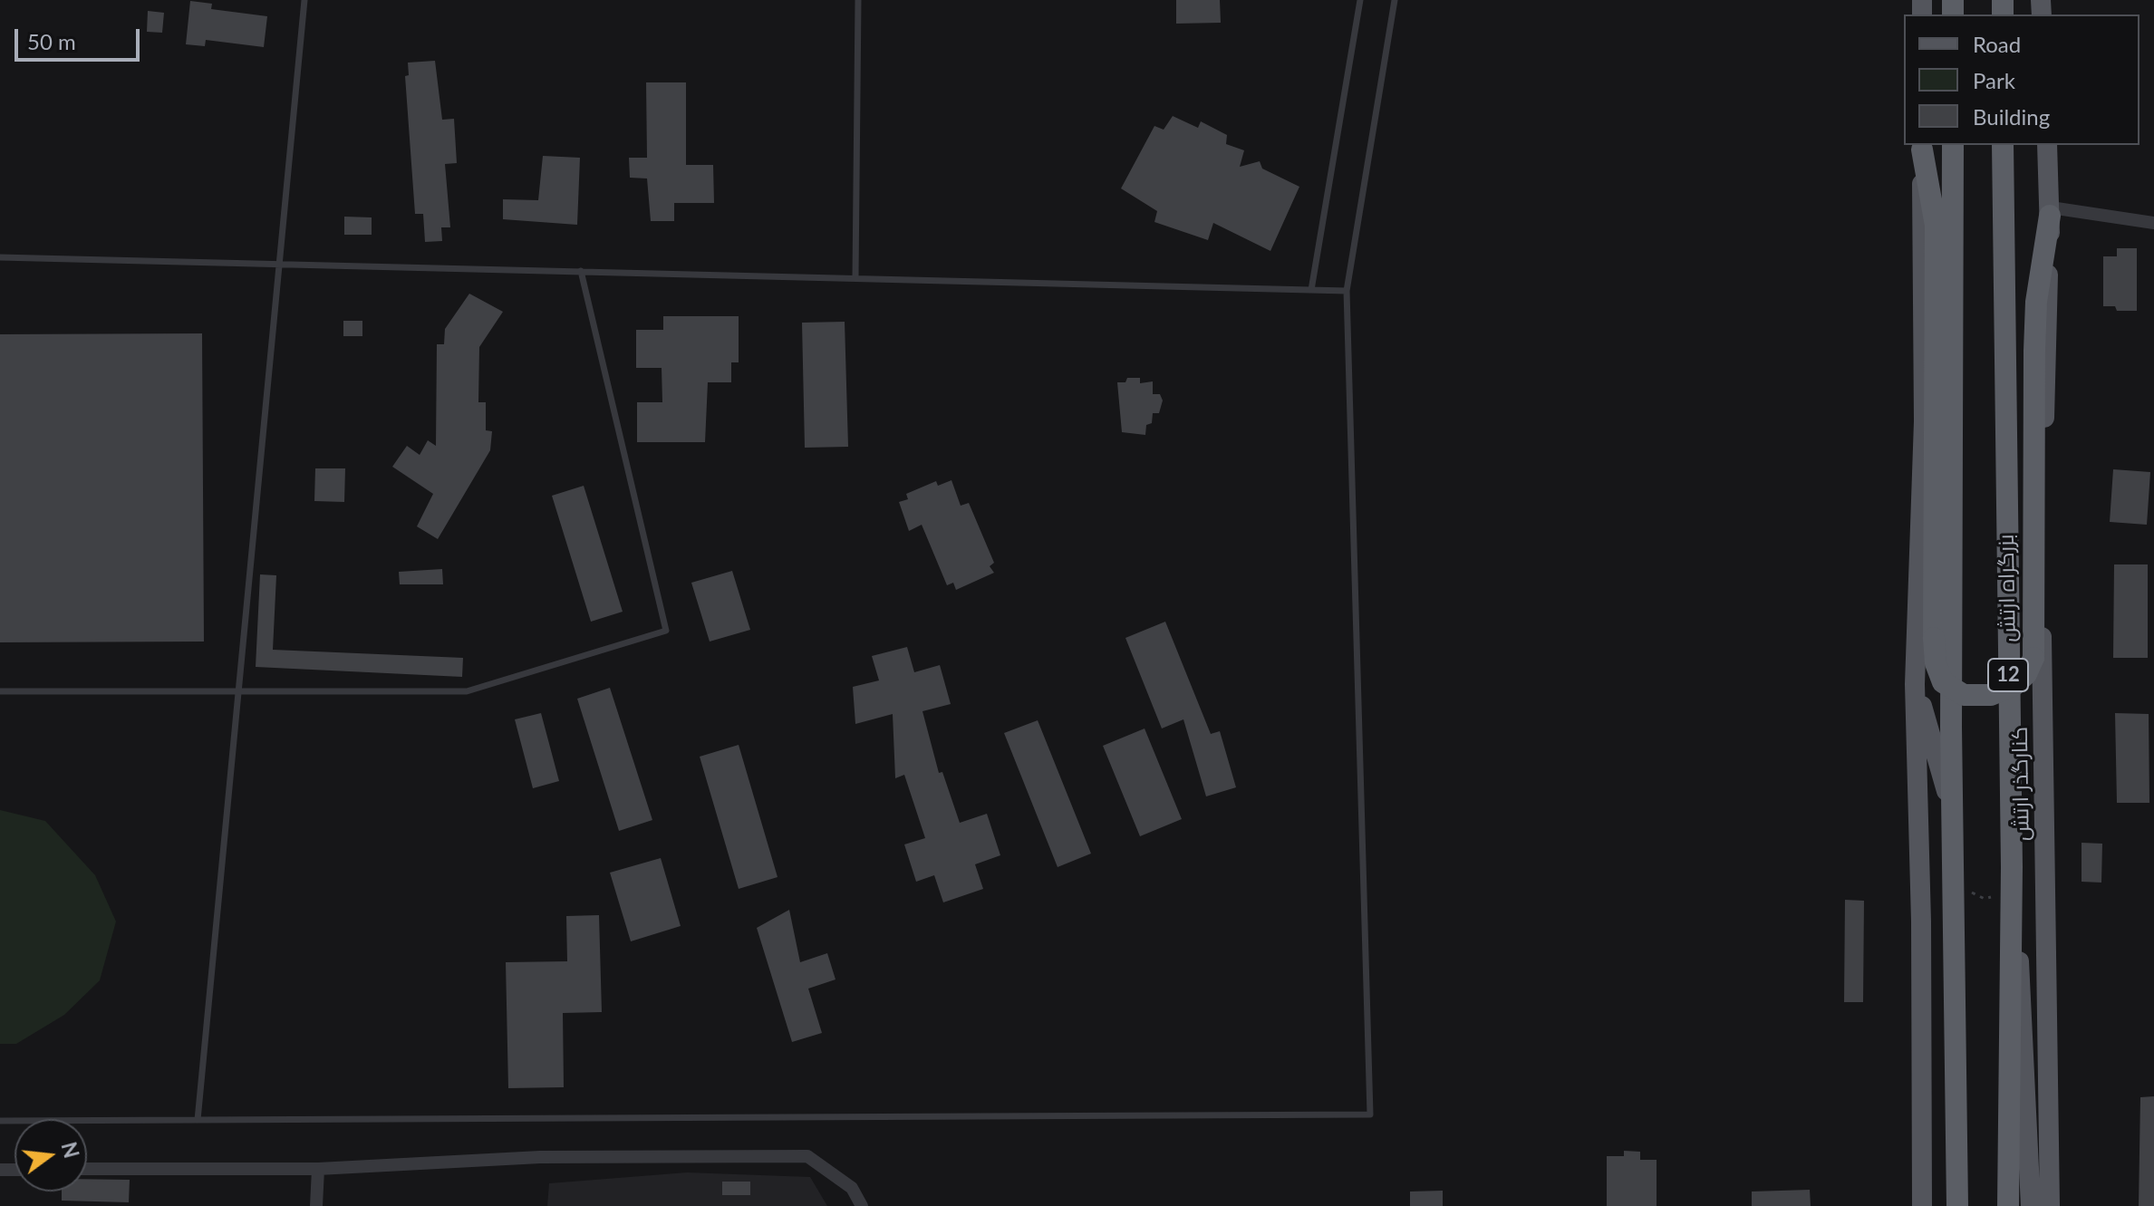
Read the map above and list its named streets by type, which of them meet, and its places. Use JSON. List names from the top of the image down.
{
  "streets": {
    "highway": ["بزرگراه ارتش", "12"],
    "main road": ["کنارگذر ارتش"]
  },
  "legend": ["Road", "Park", "Building"],
  "scale_bar": "50 m",
  "north": "right"
}
